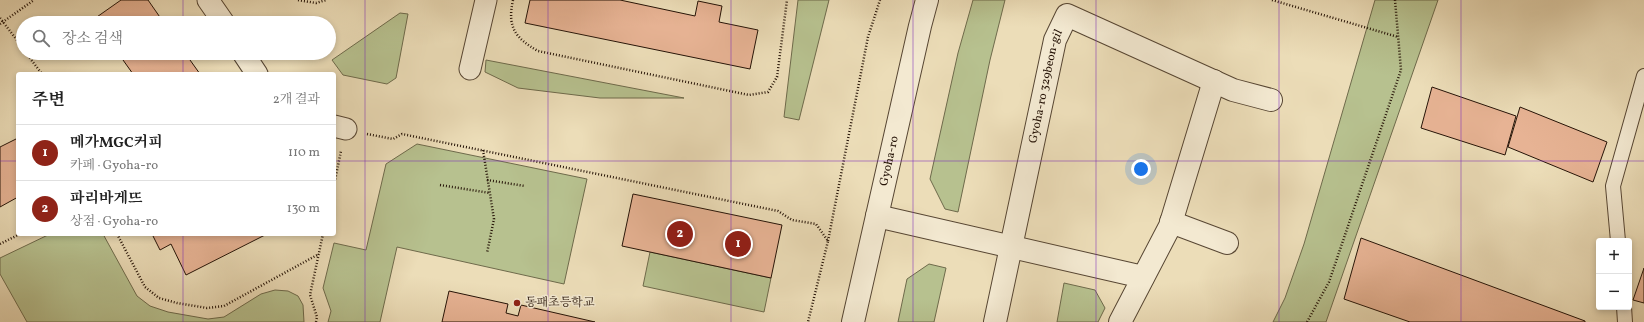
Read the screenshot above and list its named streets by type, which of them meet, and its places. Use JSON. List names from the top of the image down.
{
  "streets": {
    "street": ["Gyoha-ro 329beon-gil", "Gyoha-ro"]
  },
  "places": ["동패초등학교"],
  "page": {
    "search": "장소 검색",
    "heading": ["주변", "2개 결과"],
    "list": [
      {
        "mark": "1",
        "name": "메가MGC커피",
        "note": "카페 · Gyoha-ro",
        "value": "110 m"
      },
      {
        "mark": "2",
        "name": "파리바게뜨",
        "note": "상점 · Gyoha-ro",
        "value": "130 m"
      }
    ],
    "pins": ["2", "1"],
    "map_buttons": ["+", "−"]
  }
}
